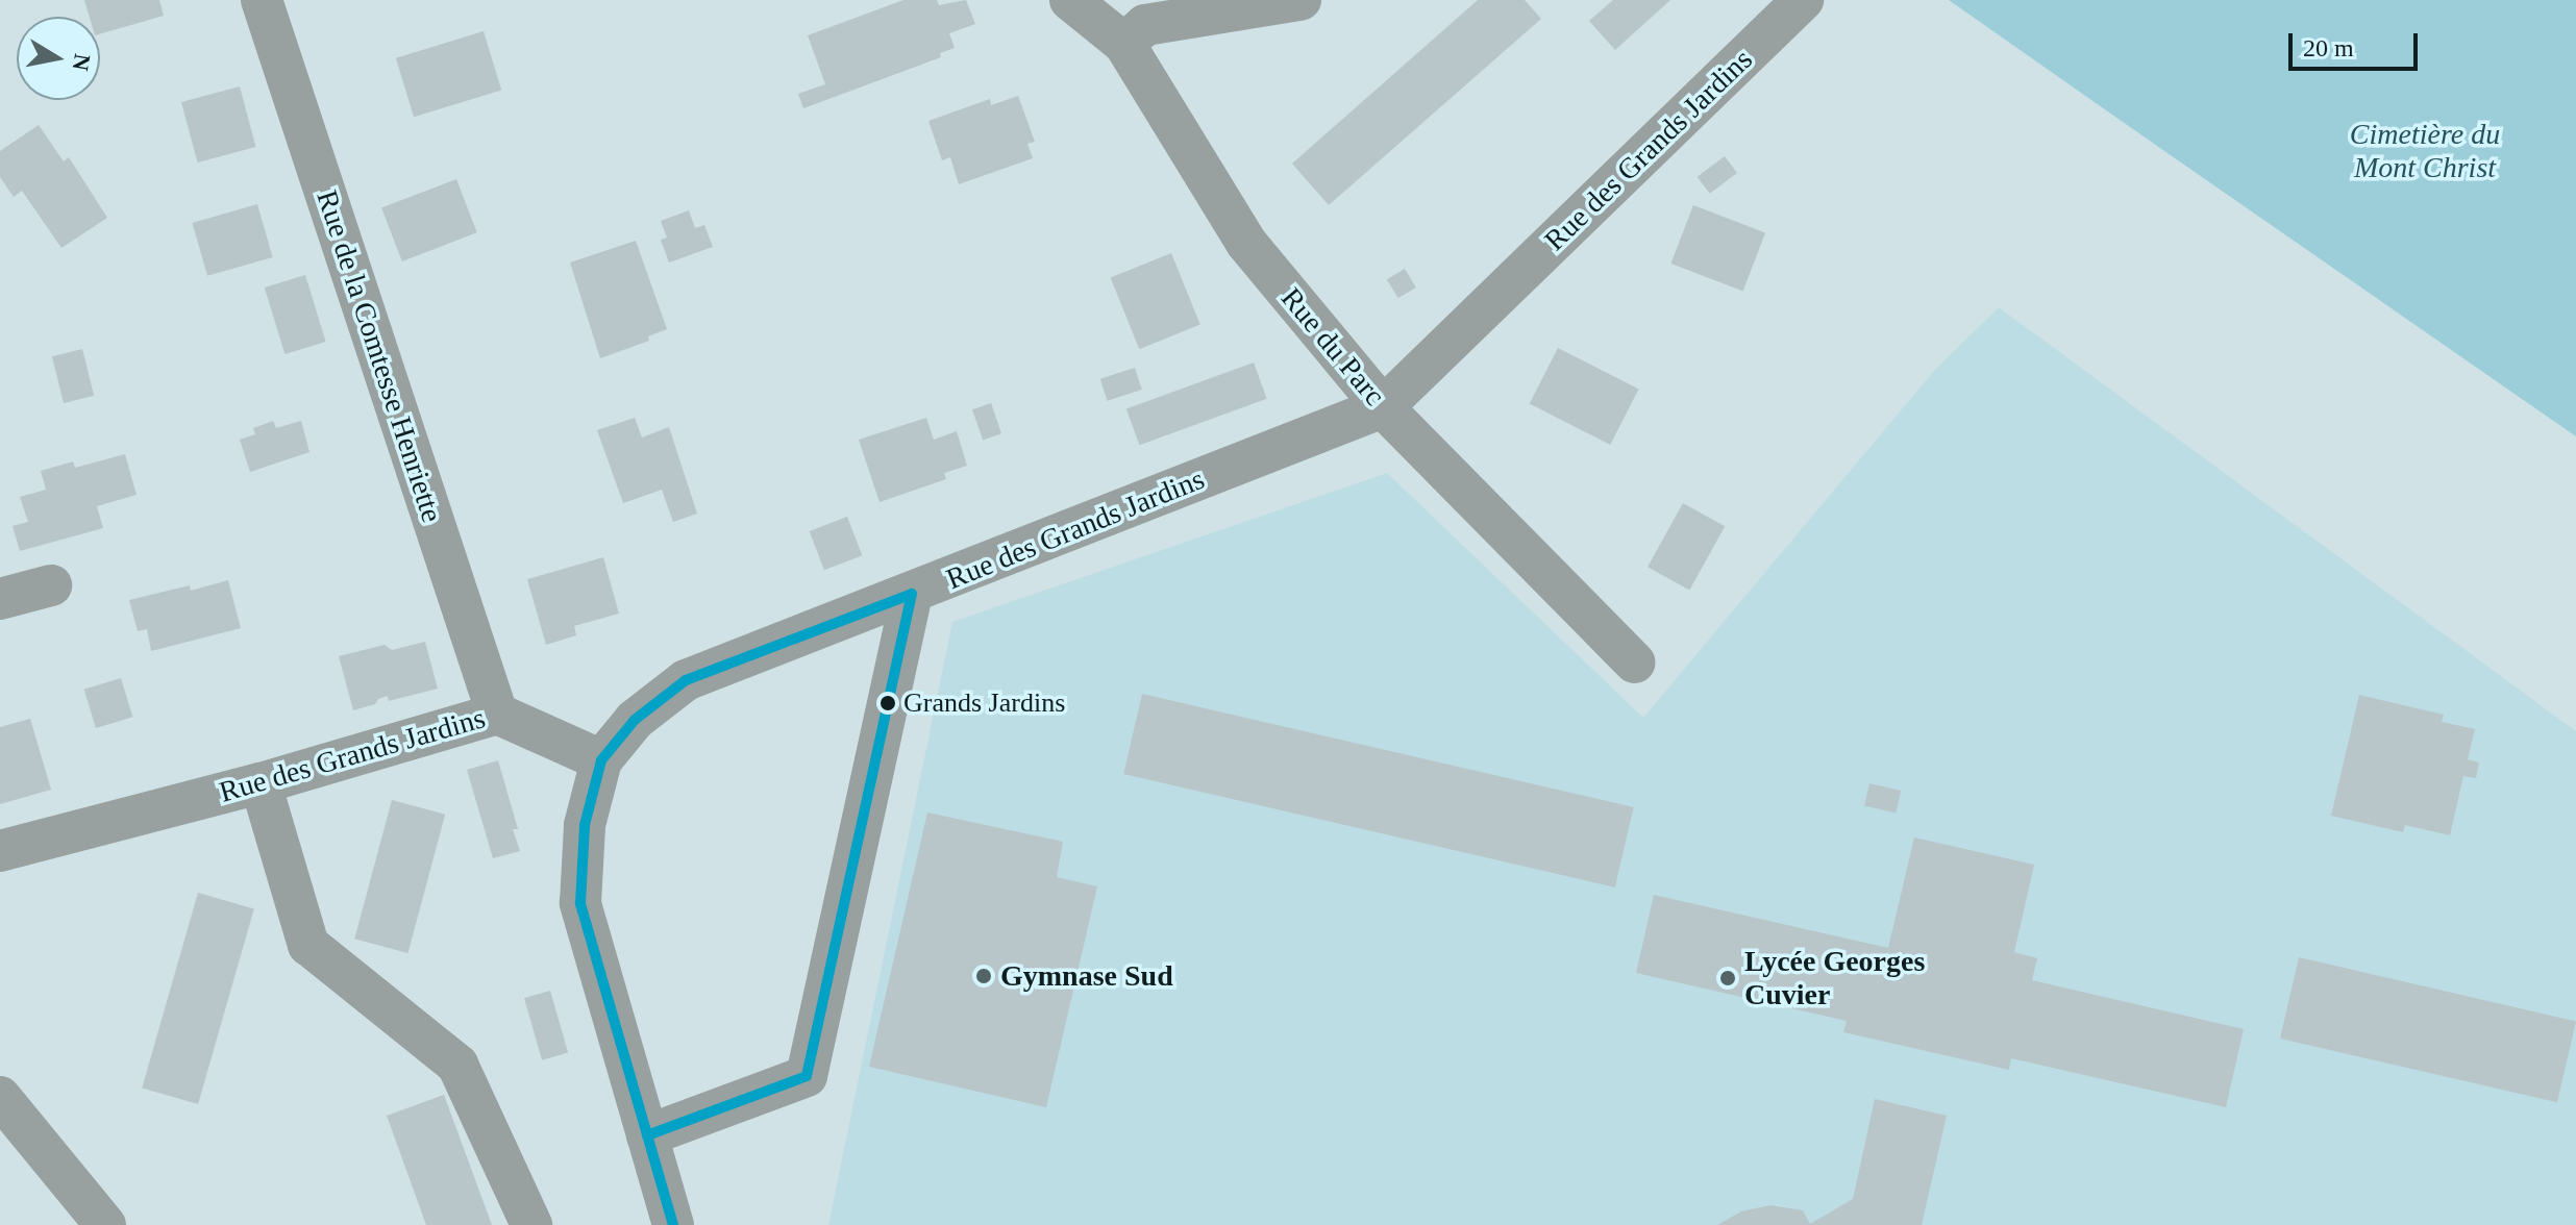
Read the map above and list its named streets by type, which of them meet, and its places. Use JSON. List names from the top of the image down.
{
  "streets": {
    "street": ["Rue des Grands Jardins", "Rue du Parc", "Rue de la Comtesse Henriette"]
  },
  "crossings": [
    ["Rue des Grands Jardins", "Rue du Parc"],
    ["Rue des Grands Jardins", "Rue de la Comtesse Henriette"]
  ],
  "parks": ["Cimetière du Mont Christ"],
  "places": ["Grands Jardins", "Gymnase Sud", "Lycée Georges Cuvier"],
  "scale_bar": "20 m",
  "north": "right"
}
